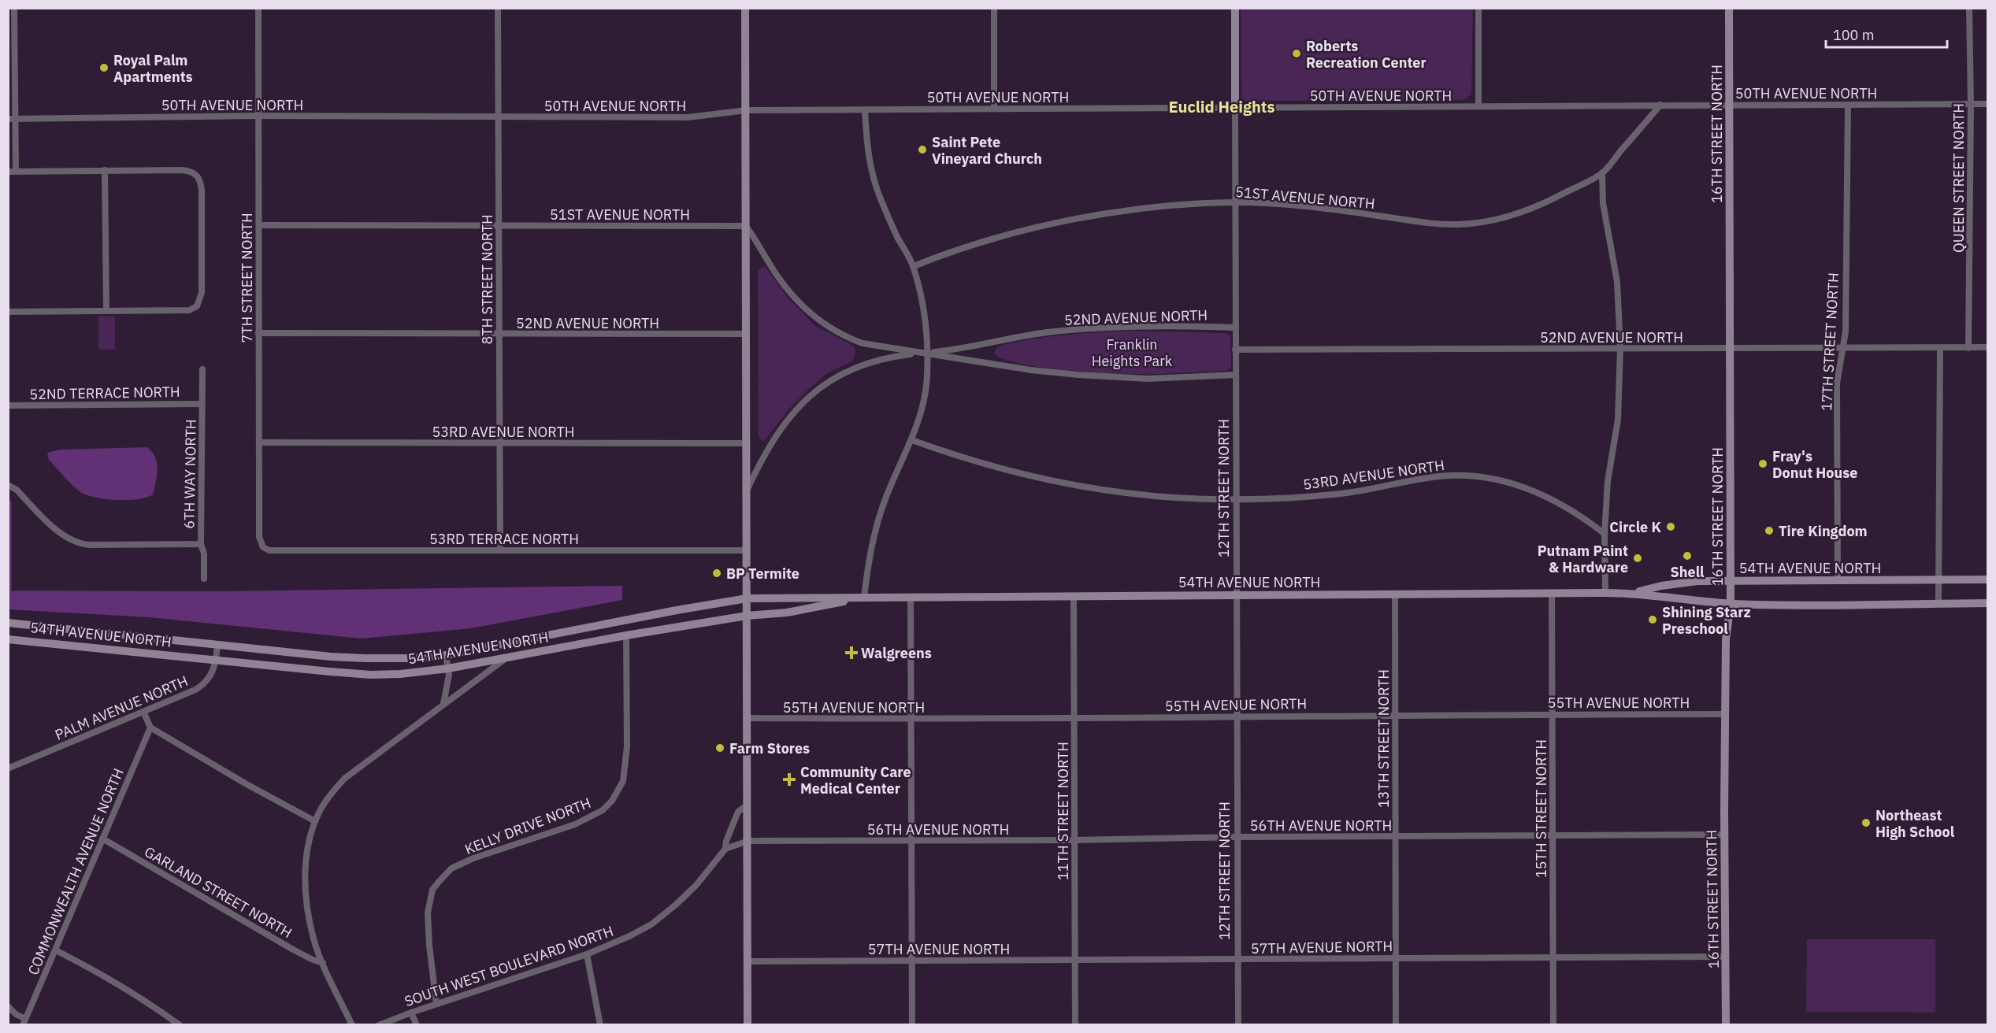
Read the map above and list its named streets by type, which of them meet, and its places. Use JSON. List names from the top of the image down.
{
  "streets": {
    "main road": ["16TH STREET NORTH", "12TH STREET NORTH", "54TH AVENUE NORTH"],
    "street": [
      "50TH AVENUE NORTH",
      "QUEEN STREET NORTH",
      "51ST AVENUE NORTH",
      "7TH STREET NORTH",
      "8TH STREET NORTH",
      "52ND AVENUE NORTH",
      "17TH STREET NORTH",
      "52ND TERRACE NORTH",
      "53RD AVENUE NORTH",
      "6TH WAY NORTH",
      "53RD TERRACE NORTH",
      "55TH AVENUE NORTH",
      "PALM AVENUE NORTH",
      "13TH STREET NORTH",
      "15TH STREET NORTH",
      "11TH STREET NORTH",
      "56TH AVENUE NORTH",
      "KELLY DRIVE NORTH",
      "COMMONWEALTH AVENUE NORTH",
      "GARLAND STREET NORTH",
      "57TH AVENUE NORTH",
      "SOUTH WEST BOULEVARD NORTH"
    ]
  },
  "crossings": [
    ["50TH AVENUE NORTH", "16TH STREET NORTH"],
    ["50TH AVENUE NORTH", "QUEEN STREET NORTH"],
    ["50TH AVENUE NORTH", "51ST AVENUE NORTH"],
    ["50TH AVENUE NORTH", "7TH STREET NORTH"],
    ["50TH AVENUE NORTH", "8TH STREET NORTH"],
    ["50TH AVENUE NORTH", "17TH STREET NORTH"],
    ["50TH AVENUE NORTH", "12TH STREET NORTH"],
    ["16TH STREET NORTH", "52ND AVENUE NORTH"],
    ["16TH STREET NORTH", "54TH AVENUE NORTH"],
    ["16TH STREET NORTH", "55TH AVENUE NORTH"],
    ["16TH STREET NORTH", "56TH AVENUE NORTH"],
    ["16TH STREET NORTH", "57TH AVENUE NORTH"],
    ["QUEEN STREET NORTH", "52ND AVENUE NORTH"],
    ["51ST AVENUE NORTH", "7TH STREET NORTH"],
    ["51ST AVENUE NORTH", "8TH STREET NORTH"],
    ["51ST AVENUE NORTH", "12TH STREET NORTH"],
    ["7TH STREET NORTH", "52ND AVENUE NORTH"],
    ["7TH STREET NORTH", "53RD AVENUE NORTH"],
    ["7TH STREET NORTH", "53RD TERRACE NORTH"],
    ["8TH STREET NORTH", "52ND AVENUE NORTH"],
    ["8TH STREET NORTH", "53RD AVENUE NORTH"],
    ["8TH STREET NORTH", "53RD TERRACE NORTH"],
    ["52ND AVENUE NORTH", "17TH STREET NORTH"],
    ["52ND AVENUE NORTH", "12TH STREET NORTH"],
    ["17TH STREET NORTH", "54TH AVENUE NORTH"],
    ["52ND TERRACE NORTH", "6TH WAY NORTH"],
    ["53RD AVENUE NORTH", "12TH STREET NORTH"],
    ["12TH STREET NORTH", "54TH AVENUE NORTH"],
    ["12TH STREET NORTH", "55TH AVENUE NORTH"],
    ["12TH STREET NORTH", "56TH AVENUE NORTH"],
    ["12TH STREET NORTH", "57TH AVENUE NORTH"],
    ["54TH AVENUE NORTH", "PALM AVENUE NORTH"],
    ["54TH AVENUE NORTH", "13TH STREET NORTH"],
    ["54TH AVENUE NORTH", "15TH STREET NORTH"],
    ["54TH AVENUE NORTH", "11TH STREET NORTH"],
    ["54TH AVENUE NORTH", "KELLY DRIVE NORTH"],
    ["55TH AVENUE NORTH", "13TH STREET NORTH"],
    ["55TH AVENUE NORTH", "15TH STREET NORTH"],
    ["55TH AVENUE NORTH", "11TH STREET NORTH"],
    ["13TH STREET NORTH", "56TH AVENUE NORTH"],
    ["13TH STREET NORTH", "57TH AVENUE NORTH"],
    ["15TH STREET NORTH", "56TH AVENUE NORTH"],
    ["15TH STREET NORTH", "57TH AVENUE NORTH"],
    ["11TH STREET NORTH", "56TH AVENUE NORTH"],
    ["11TH STREET NORTH", "57TH AVENUE NORTH"],
    ["KELLY DRIVE NORTH", "SOUTH WEST BOULEVARD NORTH"],
    ["COMMONWEALTH AVENUE NORTH", "GARLAND STREET NORTH"]
  ],
  "districts": ["Euclid Heights"],
  "parks": ["Franklin Heights Park"],
  "places": {
    "other": [
      "Roberts Recreation Center",
      "Royal Palm Apartments",
      "Saint Pete Vineyard Church",
      "Fray's Donut House",
      "Circle K",
      "Tire Kingdom",
      "Shell",
      "Putnam Paint & Hardware",
      "BP Termite",
      "Shining Starz Preschool",
      "Farm Stores",
      "Northeast High School"
    ],
    "health": ["Walgreens", "Community Care Medical Center"]
  },
  "scale_bar": "100 m"
}
